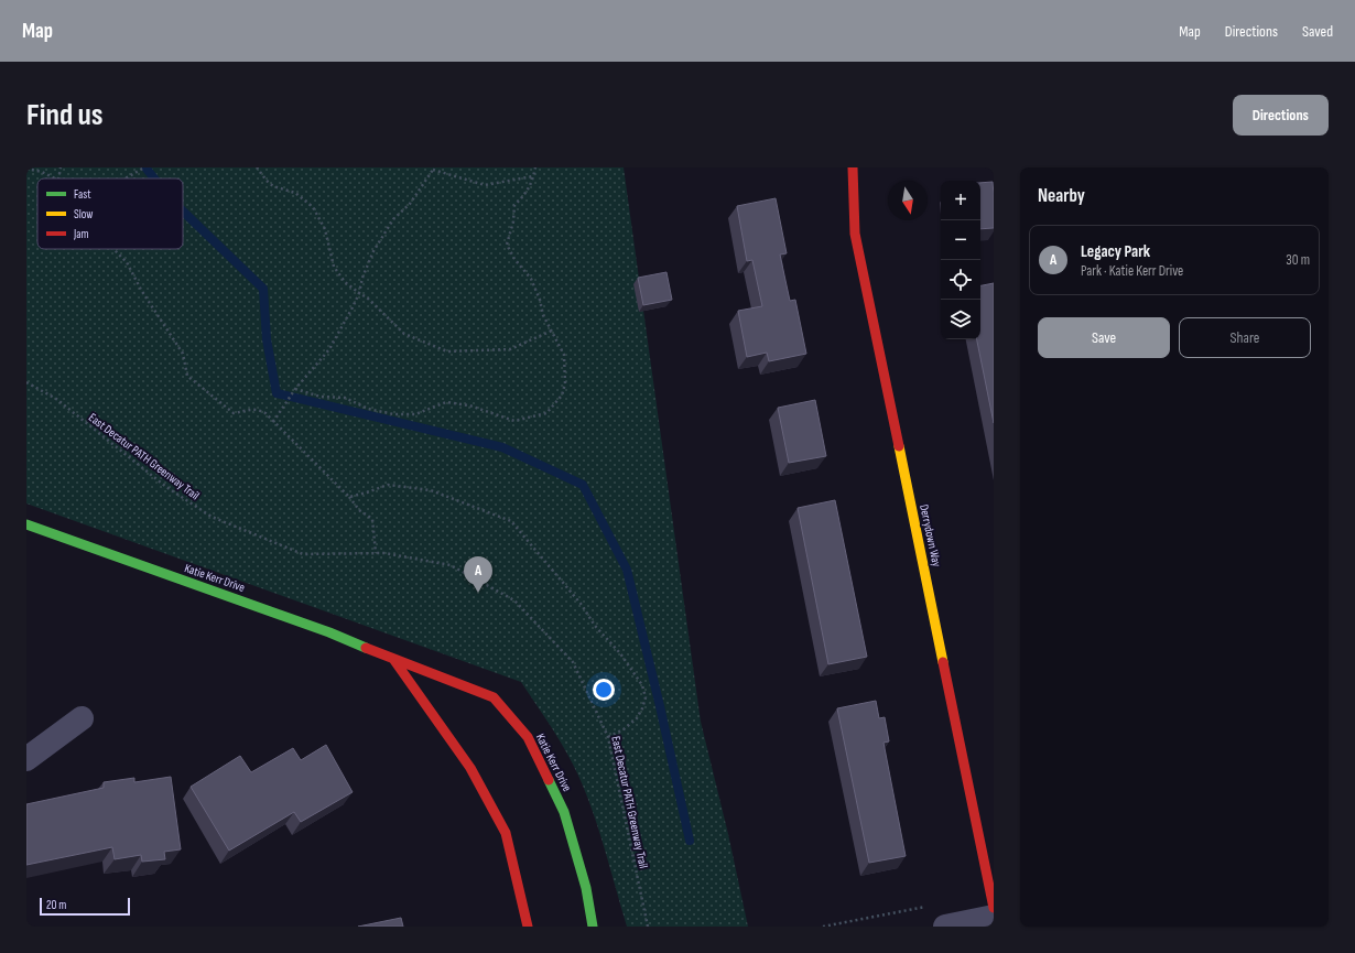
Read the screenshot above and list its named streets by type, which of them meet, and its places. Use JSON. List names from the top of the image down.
{
  "streets": {
    "street": ["Derrydown Way", "Katie Kerr Drive"],
    "path": ["East Decatur PATH Greenway Trail"]
  },
  "legend": ["Fast", "Slow", "Jam"],
  "scale_bar": "20 m",
  "north": "bottom",
  "page": {
    "header": "Map",
    "nav": ["Map", "Directions", "Saved"],
    "buttons": [
      "Directions",
      ["Save", "Share"]
    ],
    "title": "Find us",
    "heading": "Nearby",
    "map_buttons": ["+", "−"],
    "list": [
      {
        "mark": "A",
        "name": "Legacy Park",
        "note": "Park · Katie Kerr Drive",
        "value": "30 m"
      }
    ],
    "pins": "A",
    "scale": "20 m"
  }
}
